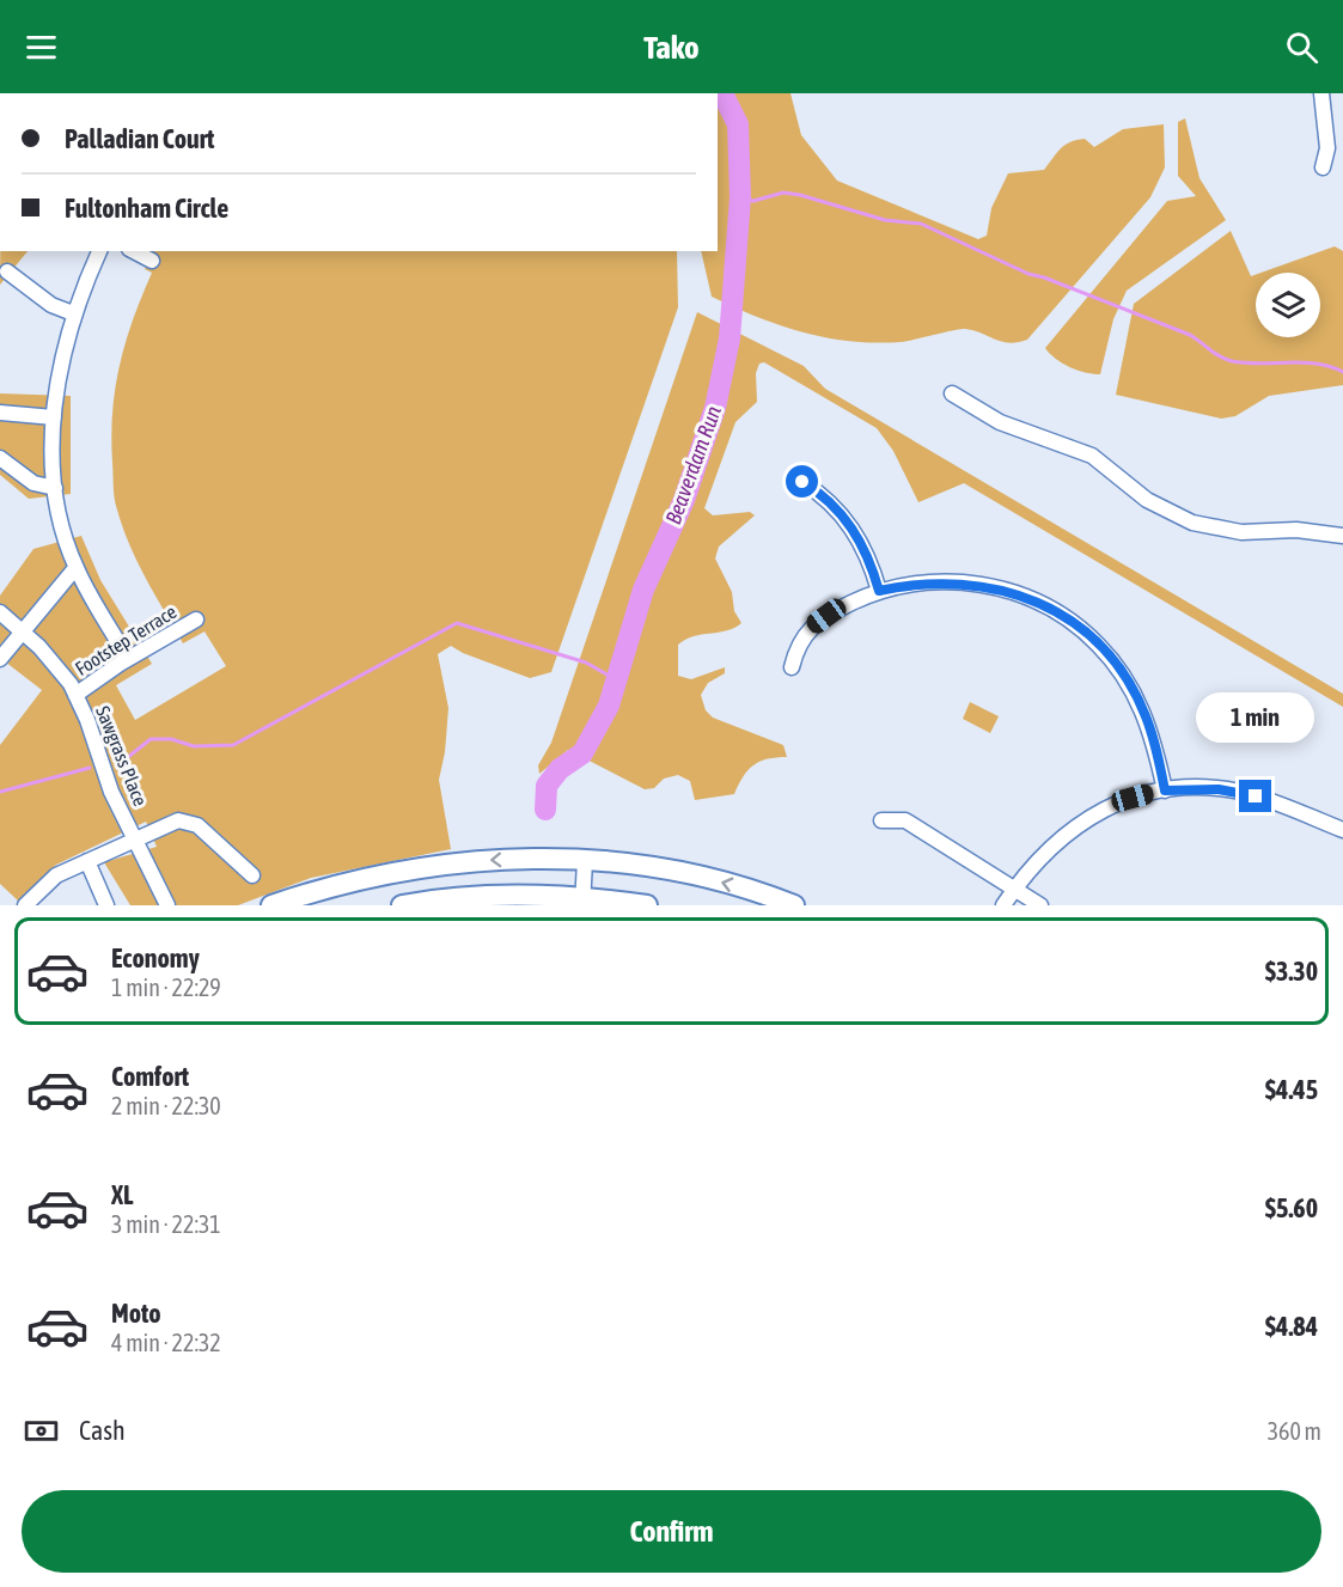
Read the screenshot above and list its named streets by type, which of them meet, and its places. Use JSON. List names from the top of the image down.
{
  "streets": {
    "street": ["Footstep Terrace", "Sawgrass Place"]
  },
  "crossings": [
    ["Footstep Terrace", "Sawgrass Place"]
  ],
  "water": ["Beaverdam Run"],
  "page": {
    "header": "Tako",
    "banner": ["Palladian Court", "Fultonham Circle"],
    "bubble": "1 min",
    "list": [
      {
        "name": "Economy",
        "note": "1 min · 22:29",
        "value": "$3.30"
      },
      {
        "name": "Comfort",
        "note": "2 min · 22:30",
        "value": "$4.45"
      },
      {
        "name": "XL",
        "note": "3 min · 22:31",
        "value": "$5.60"
      },
      {
        "name": "Moto",
        "note": "4 min · 22:32",
        "value": "$4.84"
      }
    ],
    "pay": ["Cash", "360 m"],
    "buttons": "Confirm"
  }
}
